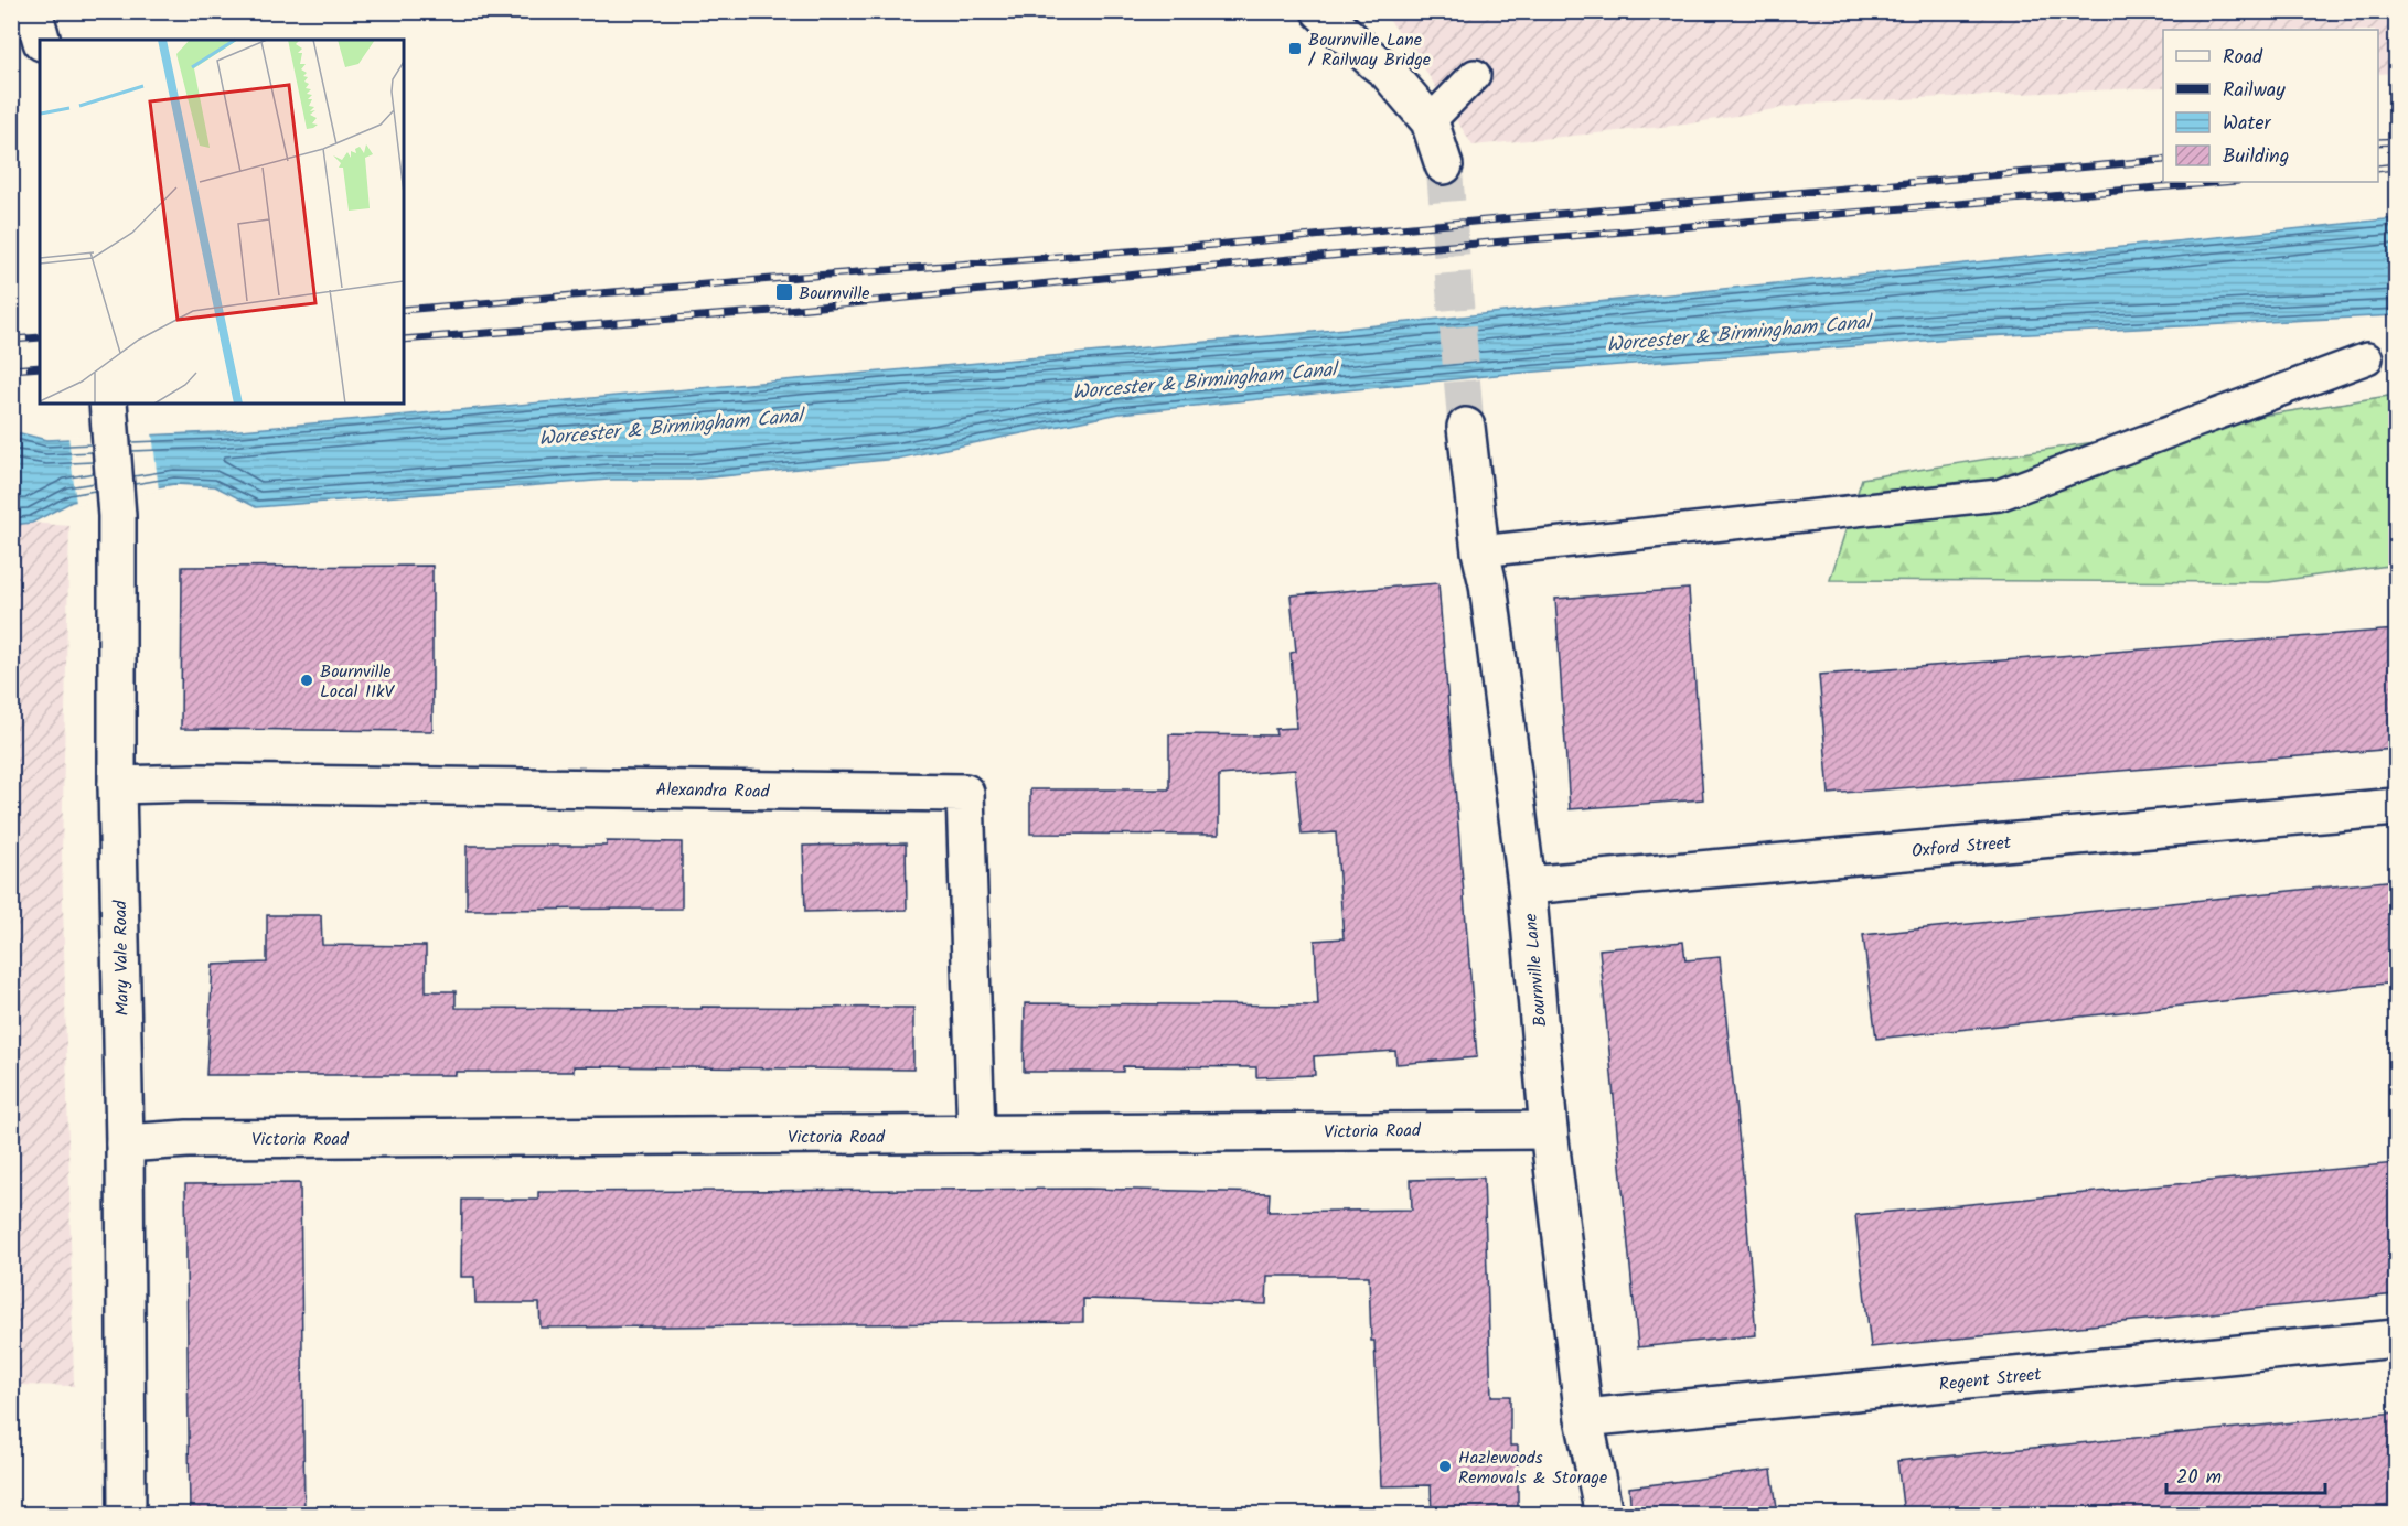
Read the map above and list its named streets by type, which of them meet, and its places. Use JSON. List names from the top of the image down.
{
  "streets": {
    "street": [
      "Alexandra Road",
      "Oxford Street",
      "Mary Vale Road",
      "Bournville Lane",
      "Victoria Road",
      "Regent Street"
    ]
  },
  "crossings": [
    ["Alexandra Road", "Mary Vale Road"],
    ["Alexandra Road", "Victoria Road"],
    ["Oxford Street", "Bournville Lane"],
    ["Mary Vale Road", "Victoria Road"],
    ["Bournville Lane", "Victoria Road"],
    ["Bournville Lane", "Regent Street"]
  ],
  "water": ["Worcester & Birmingham Canal"],
  "places": {
    "transit": ["Bournville Lane / Railway Bridge", "Bournville"],
    "other": ["Bournville Local 11kV", "Hazlewoods Removals & Storage"]
  },
  "legend": [
    "Road",
    "Railway",
    "Water",
    "Building"
  ],
  "scale_bar": "20 m"
}
